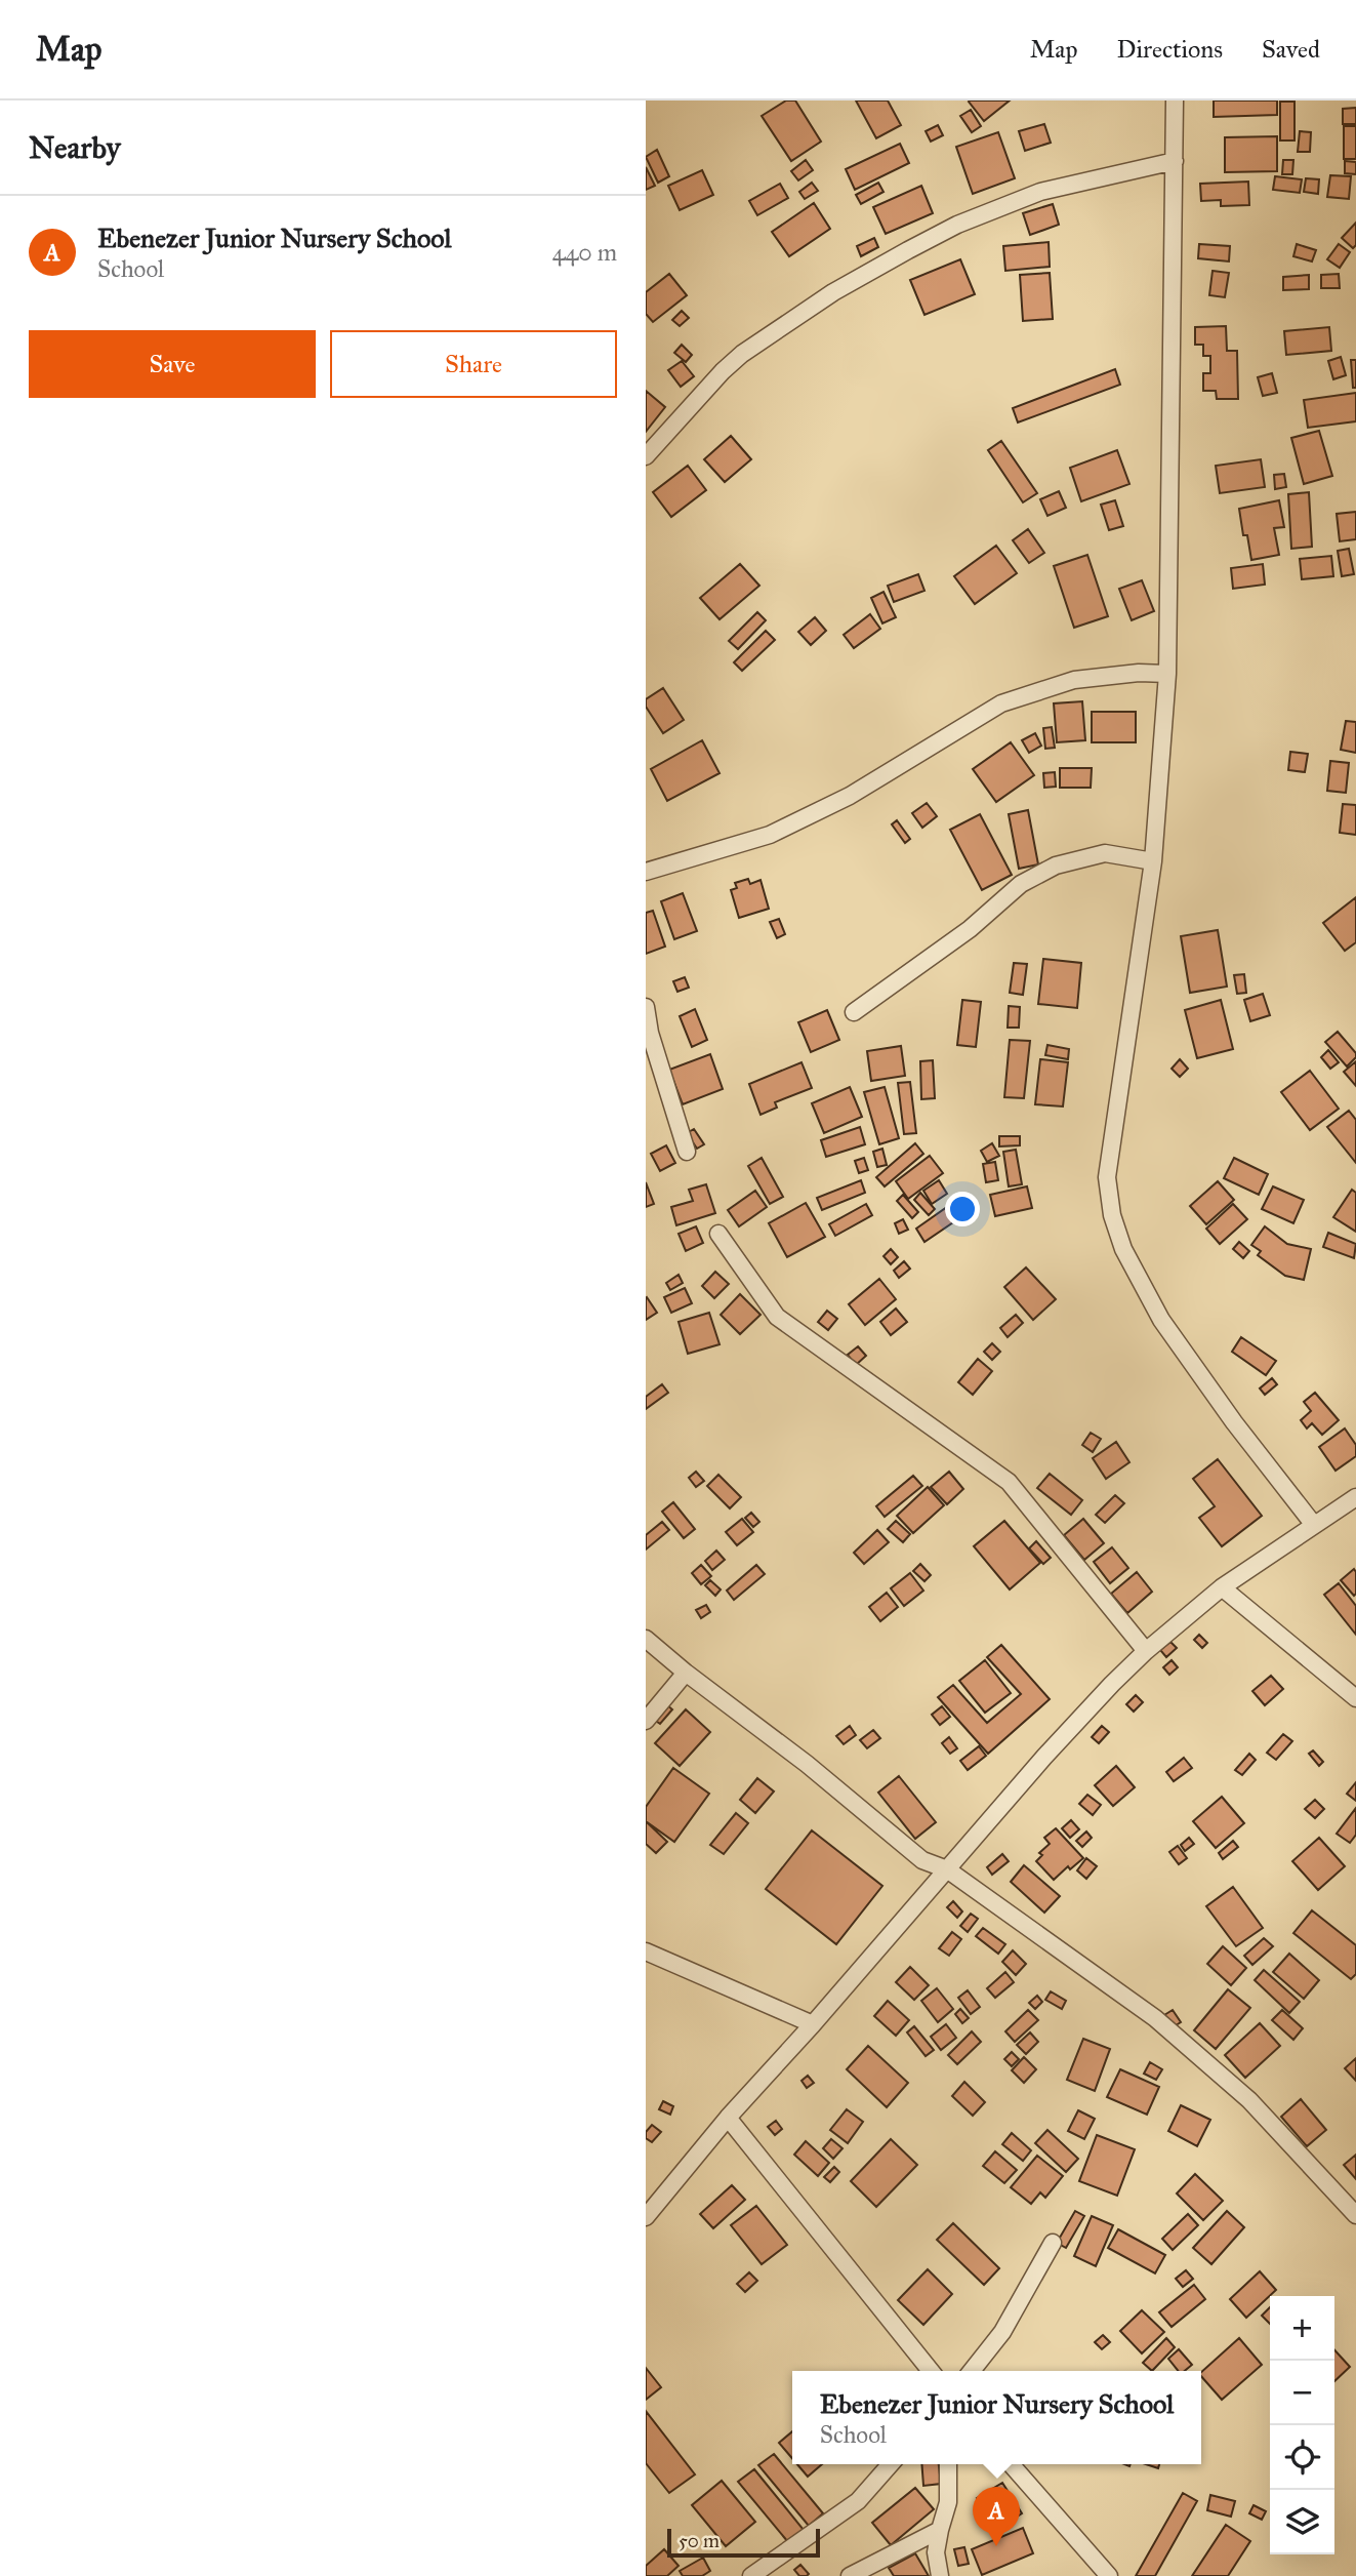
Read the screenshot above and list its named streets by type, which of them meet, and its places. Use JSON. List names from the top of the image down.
{
  "scale_bar": "50 m",
  "page": {
    "header": "Map",
    "nav": ["Map", "Directions", "Saved"],
    "heading": "Nearby",
    "list": [
      {
        "mark": "A",
        "name": "Ebenezer Junior Nursery School",
        "note": "School",
        "value": "440 m"
      }
    ],
    "buttons": ["Save", "Share"],
    "map_buttons": ["+", "−"],
    "popup": ["Ebenezer Junior Nursery School", "School"],
    "pins": "A",
    "scale": "50 m"
  }
}
